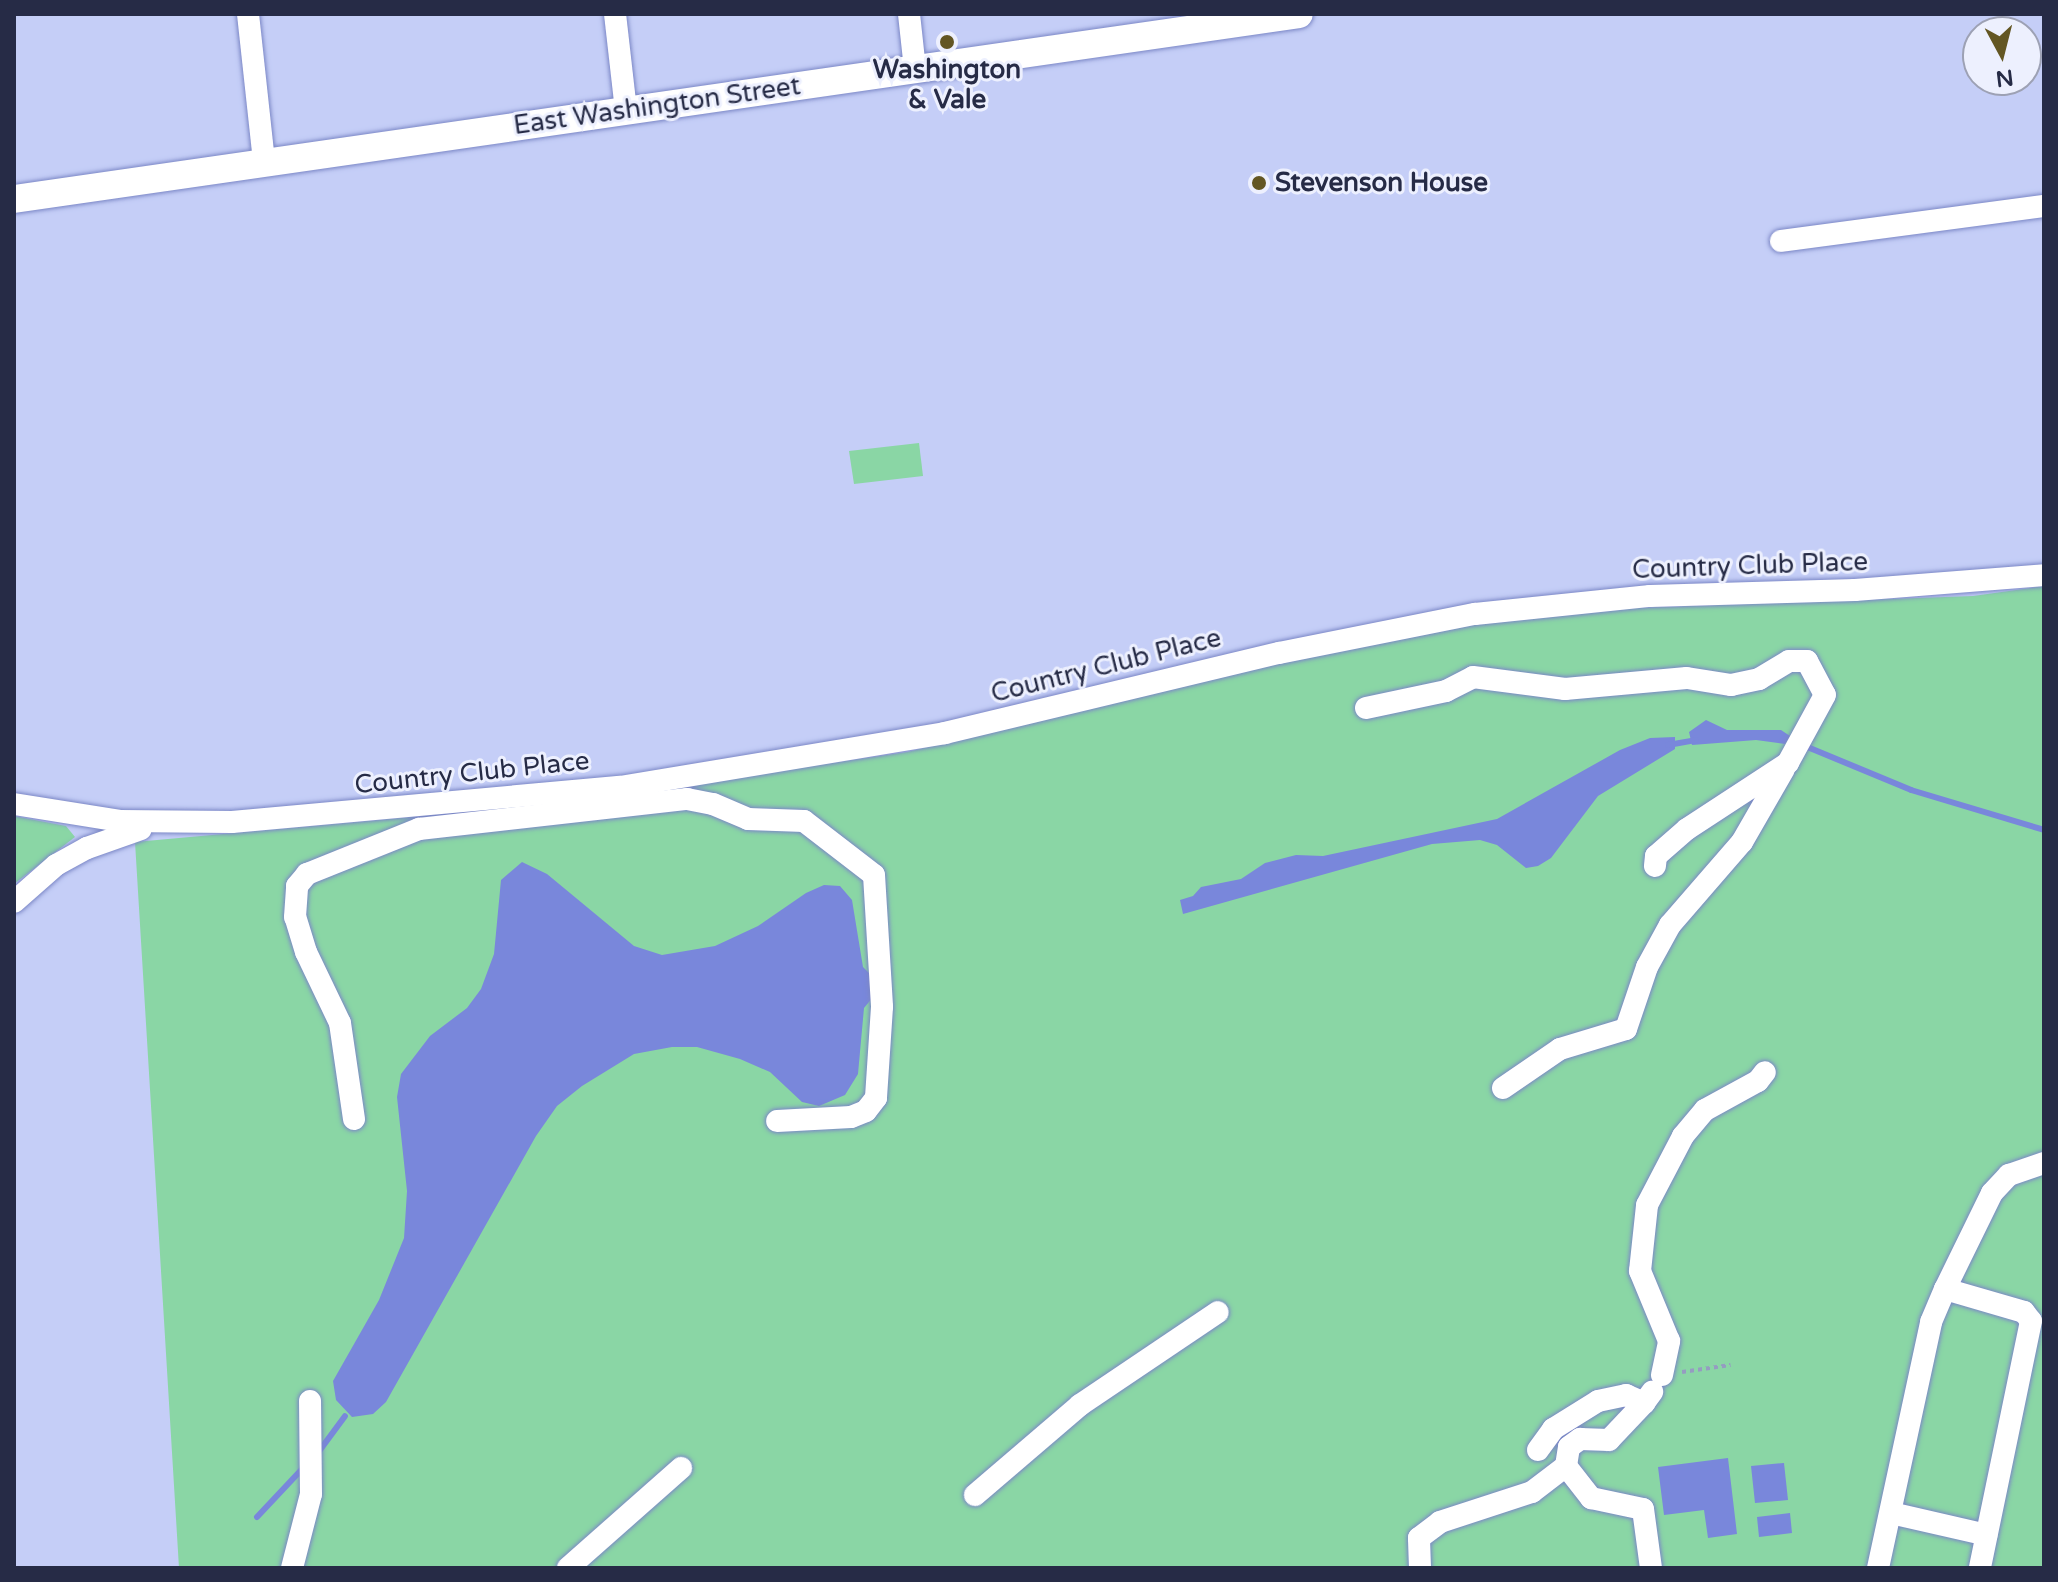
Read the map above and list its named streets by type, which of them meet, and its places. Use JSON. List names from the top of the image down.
{
  "streets": {
    "main road": ["East Washington Street"],
    "street": ["Country Club Place"]
  },
  "places": ["Washington & Vale", "Stevenson House"],
  "north": "bottom"
}
